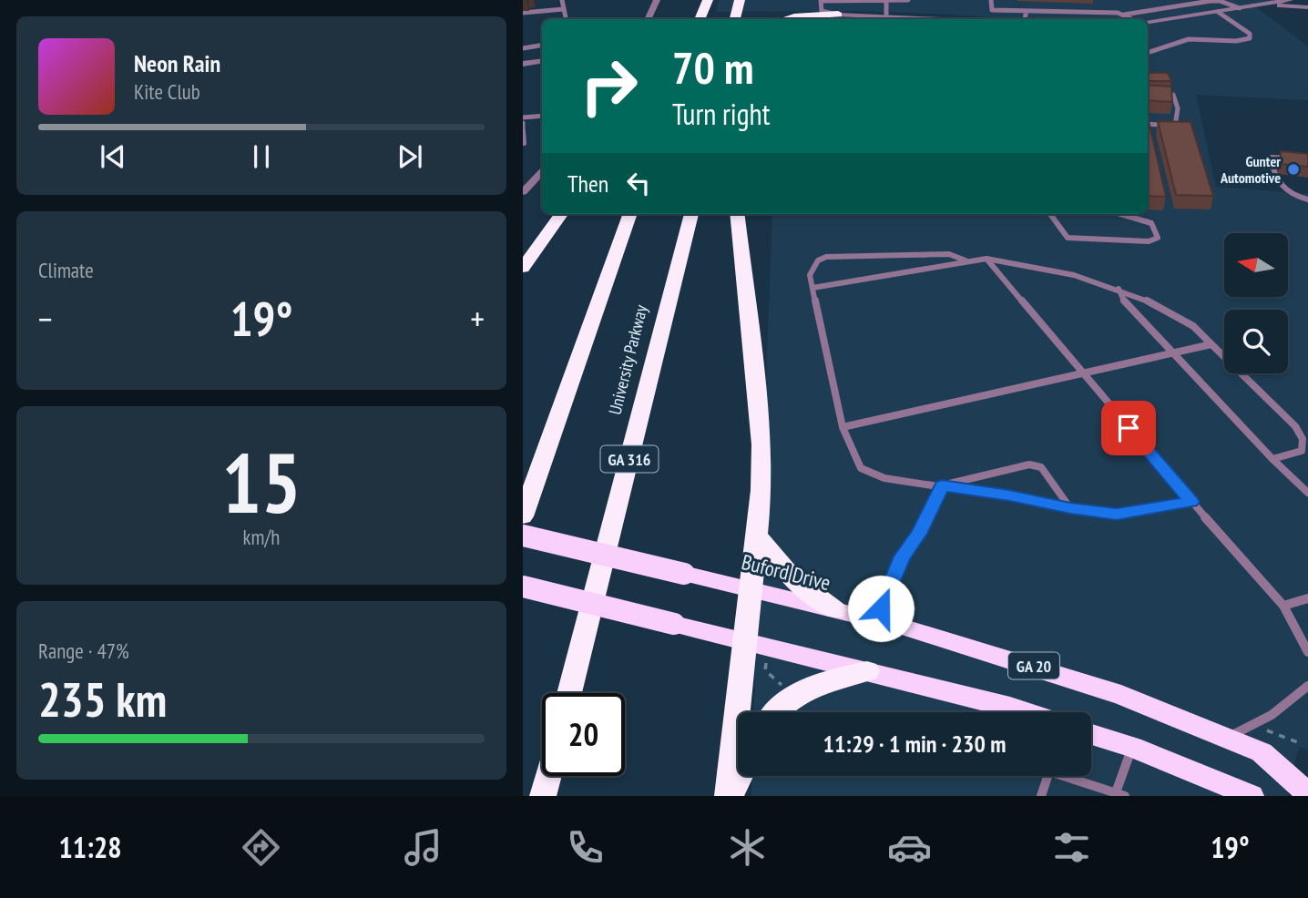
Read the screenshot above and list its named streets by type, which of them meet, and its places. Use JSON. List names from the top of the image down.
{
  "streets": {
    "highway": [
      "University Parkway",
      "GA 316",
      "Buford Drive",
      "GA 20"
    ]
  },
  "places": ["Gunter Automotive"],
  "north": "left",
  "page": {
    "turn": ["70 m", "Turn right"],
    "song": ["Neon Rain", "Kite Club"],
    "then": "Then",
    "tile": [
      "Climate",
      ["15", "km/h"],
      ["Range · 47%", "235 km"]
    ],
    "heat": ["−", "19°", "+"],
    "limit": "20",
    "trip": "11:29 · 1 min · 230 m",
    "tabs": ["11:28", "19°"]
  }
}
